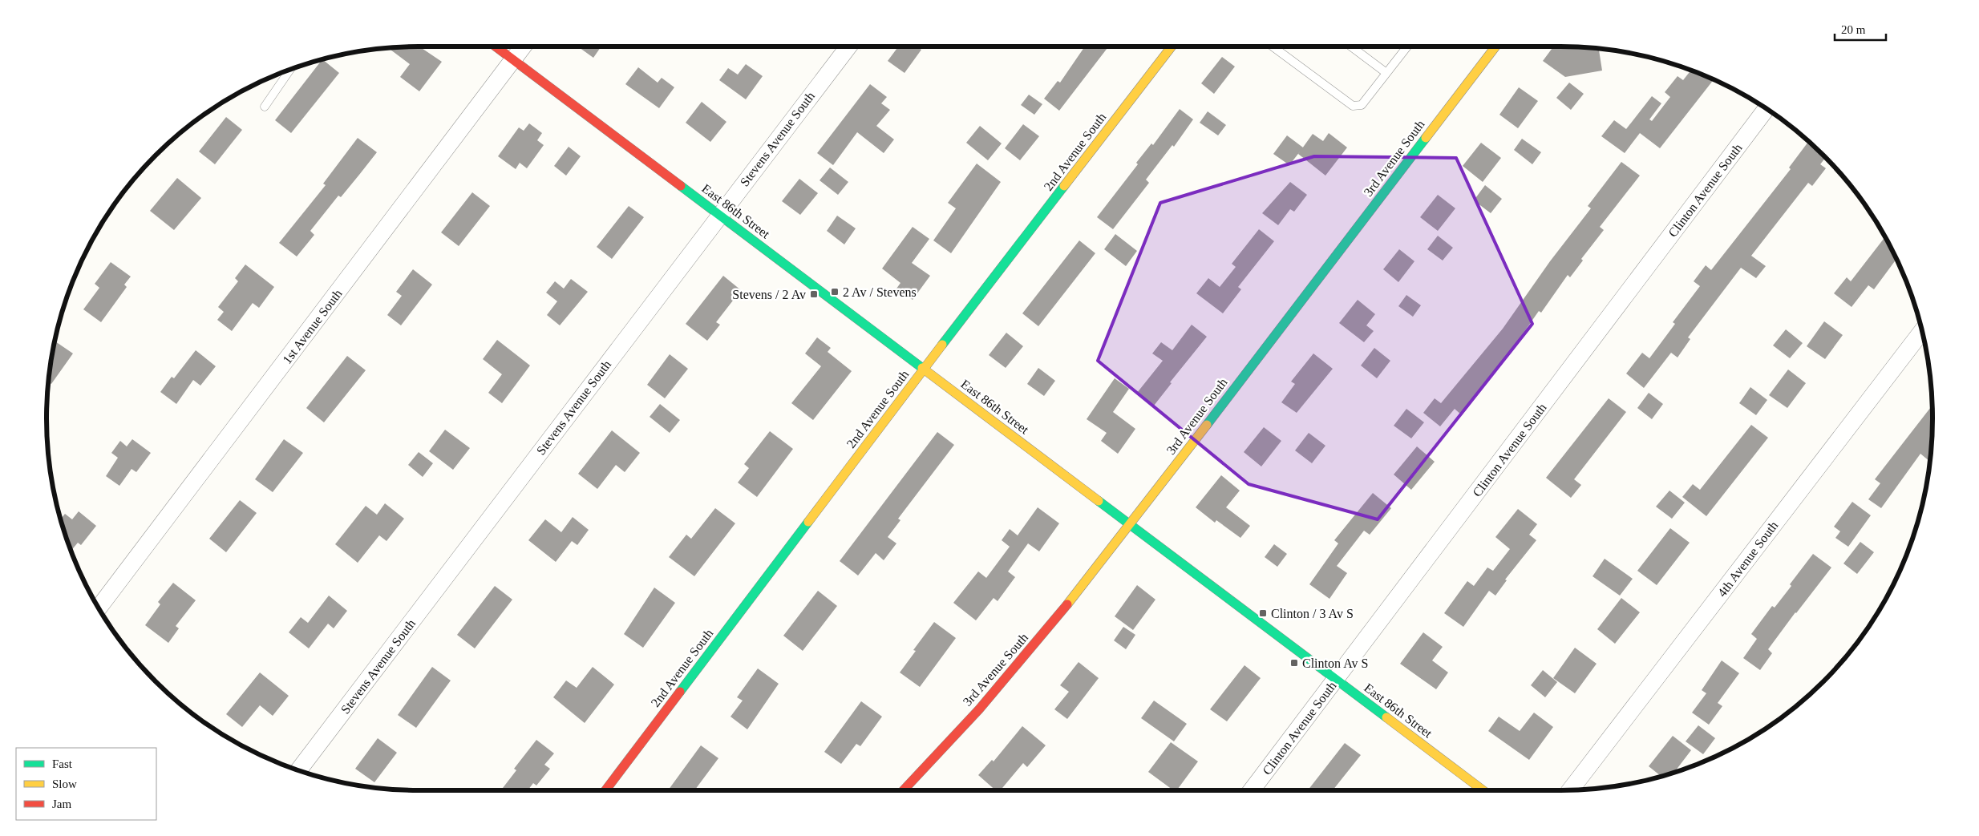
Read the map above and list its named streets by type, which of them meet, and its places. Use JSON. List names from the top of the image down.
{
  "streets": {
    "street": [
      "Stevens Avenue South",
      "2nd Avenue South",
      "3rd Avenue South",
      "Clinton Avenue South",
      "East 86th Street",
      "1st Avenue South",
      "4th Avenue South"
    ]
  },
  "crossings": [
    ["Stevens Avenue South", "East 86th Street"],
    ["2nd Avenue South", "East 86th Street"],
    ["3rd Avenue South", "East 86th Street"],
    ["Clinton Avenue South", "East 86th Street"],
    ["East 86th Street", "1st Avenue South"]
  ],
  "places": {
    "transit": [
      "2 Av / Stevens",
      "Stevens / 2 Av",
      "Clinton / 3 Av S",
      "Clinton Av S"
    ]
  },
  "legend": ["Fast", "Slow", "Jam"],
  "scale_bar": "20 m"
}
